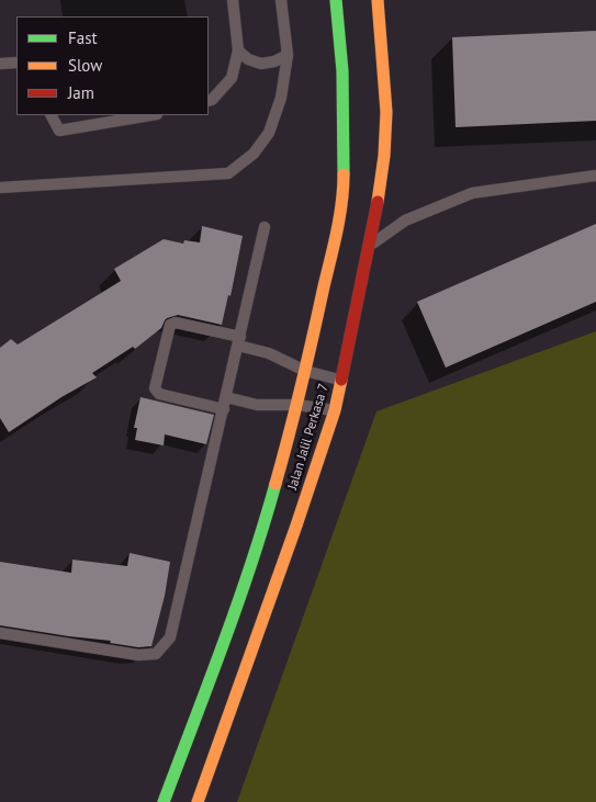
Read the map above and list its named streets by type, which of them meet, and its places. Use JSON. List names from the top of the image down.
{
  "streets": {
    "street": ["Jalan Jalil Perkasa 7"]
  },
  "legend": ["Fast", "Slow", "Jam"]
}
